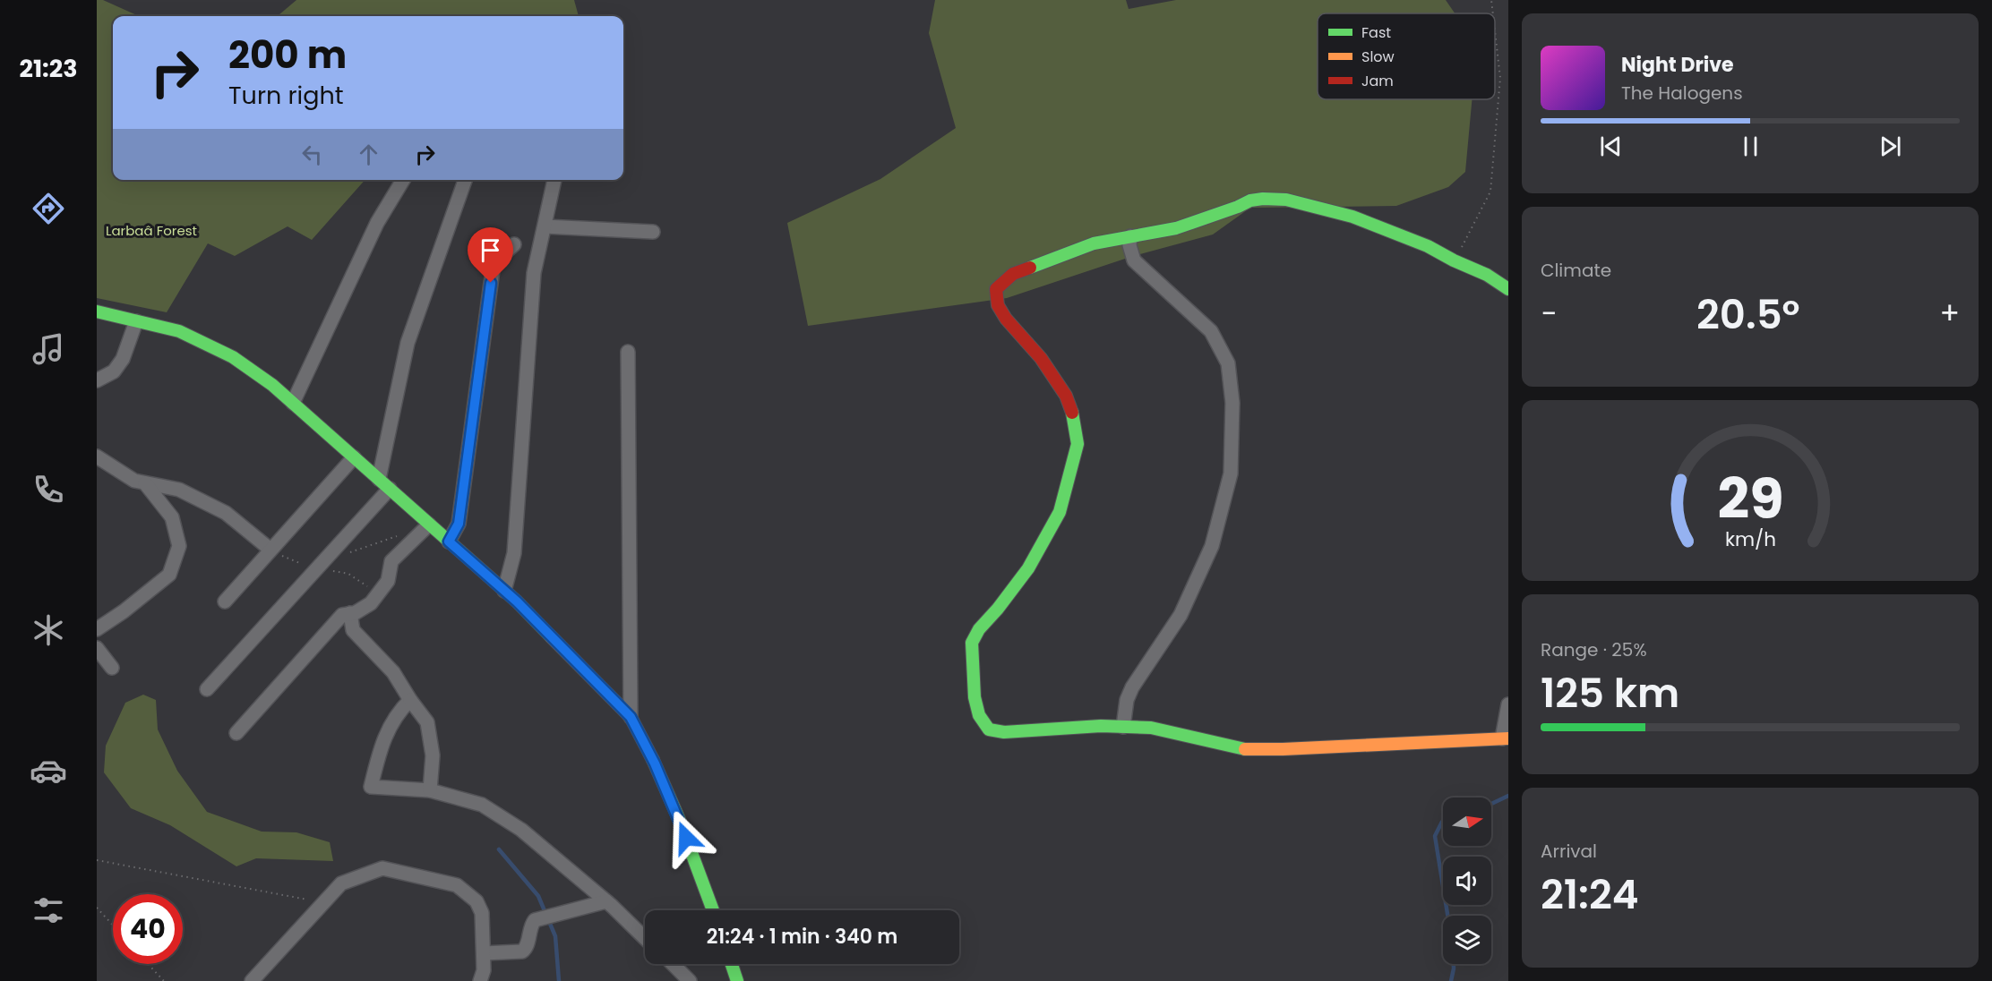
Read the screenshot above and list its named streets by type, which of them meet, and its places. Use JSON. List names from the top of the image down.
{
  "parks": ["Larbaâ Forest"],
  "legend": ["Fast", "Slow", "Jam"],
  "north": "right",
  "page": {
    "tabs": "21:23",
    "turn": ["200 m", "Turn right"],
    "song": ["Night Drive", "The Halogens"],
    "tile": [
      "Climate",
      ["Range · 25%", "125 km"],
      ["Arrival", "21:24"]
    ],
    "heat": ["−", "20.5°", "+"],
    "limit": "40",
    "trip": "21:24 · 1 min · 340 m",
    "gauge": ["29", "km/h"]
  }
}
